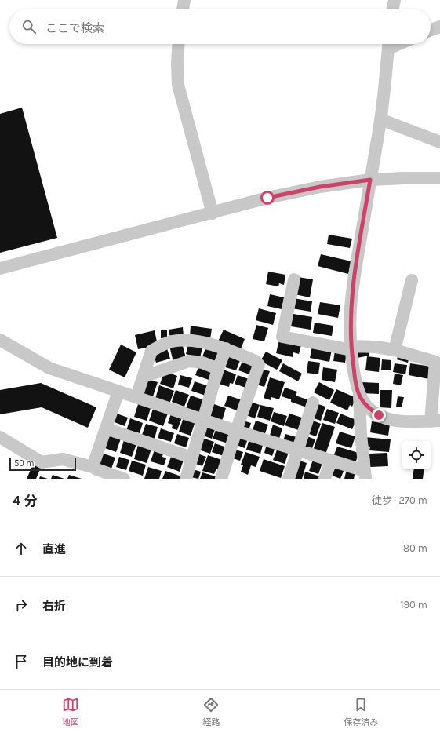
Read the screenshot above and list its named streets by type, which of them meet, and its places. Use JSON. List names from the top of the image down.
{
  "scale_bar": "50 m",
  "page": {
    "search": "ここで検索",
    "scale": "50 m",
    "heading": ["4 分", "徒歩 · 270 m"],
    "list": [
      ["直進", "80 m"],
      ["右折", "190 m"],
      "目的地に到着"
    ],
    "nav": ["地図", "経路", "保存済み"]
  }
}
